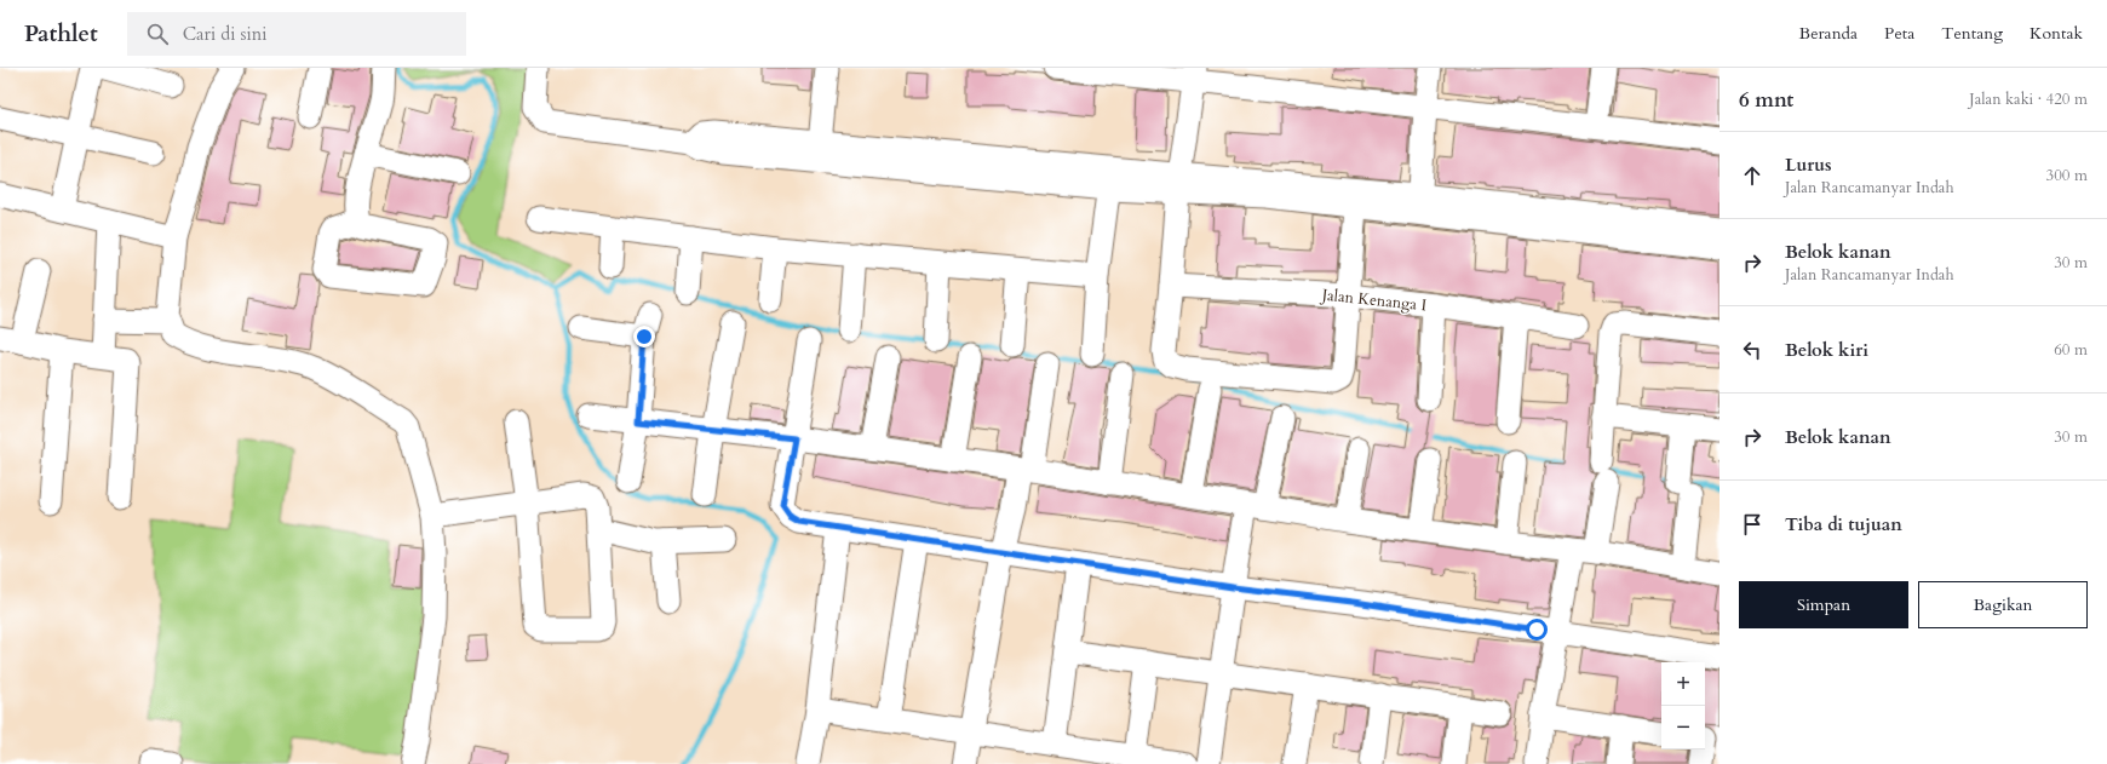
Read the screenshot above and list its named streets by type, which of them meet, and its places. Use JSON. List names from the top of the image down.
{
  "streets": {
    "street": ["Jalan Kenanga I"]
  },
  "page": {
    "header": "Pathlet",
    "search": "Cari di sini",
    "nav": [
      "Beranda",
      "Peta",
      "Tentang",
      "Kontak"
    ],
    "heading": ["6 mnt", "Jalan kaki · 420 m"],
    "list": [
      ["Lurus", "Jalan Rancamanyar Indah", "300 m"],
      ["Belok kanan", "Jalan Rancamanyar Indah", "30 m"],
      ["Belok kiri", "60 m"],
      ["Belok kanan", "30 m"],
      "Tiba di tujuan"
    ],
    "buttons": ["Simpan", "Bagikan"],
    "map_buttons": ["+", "−"]
  }
}
